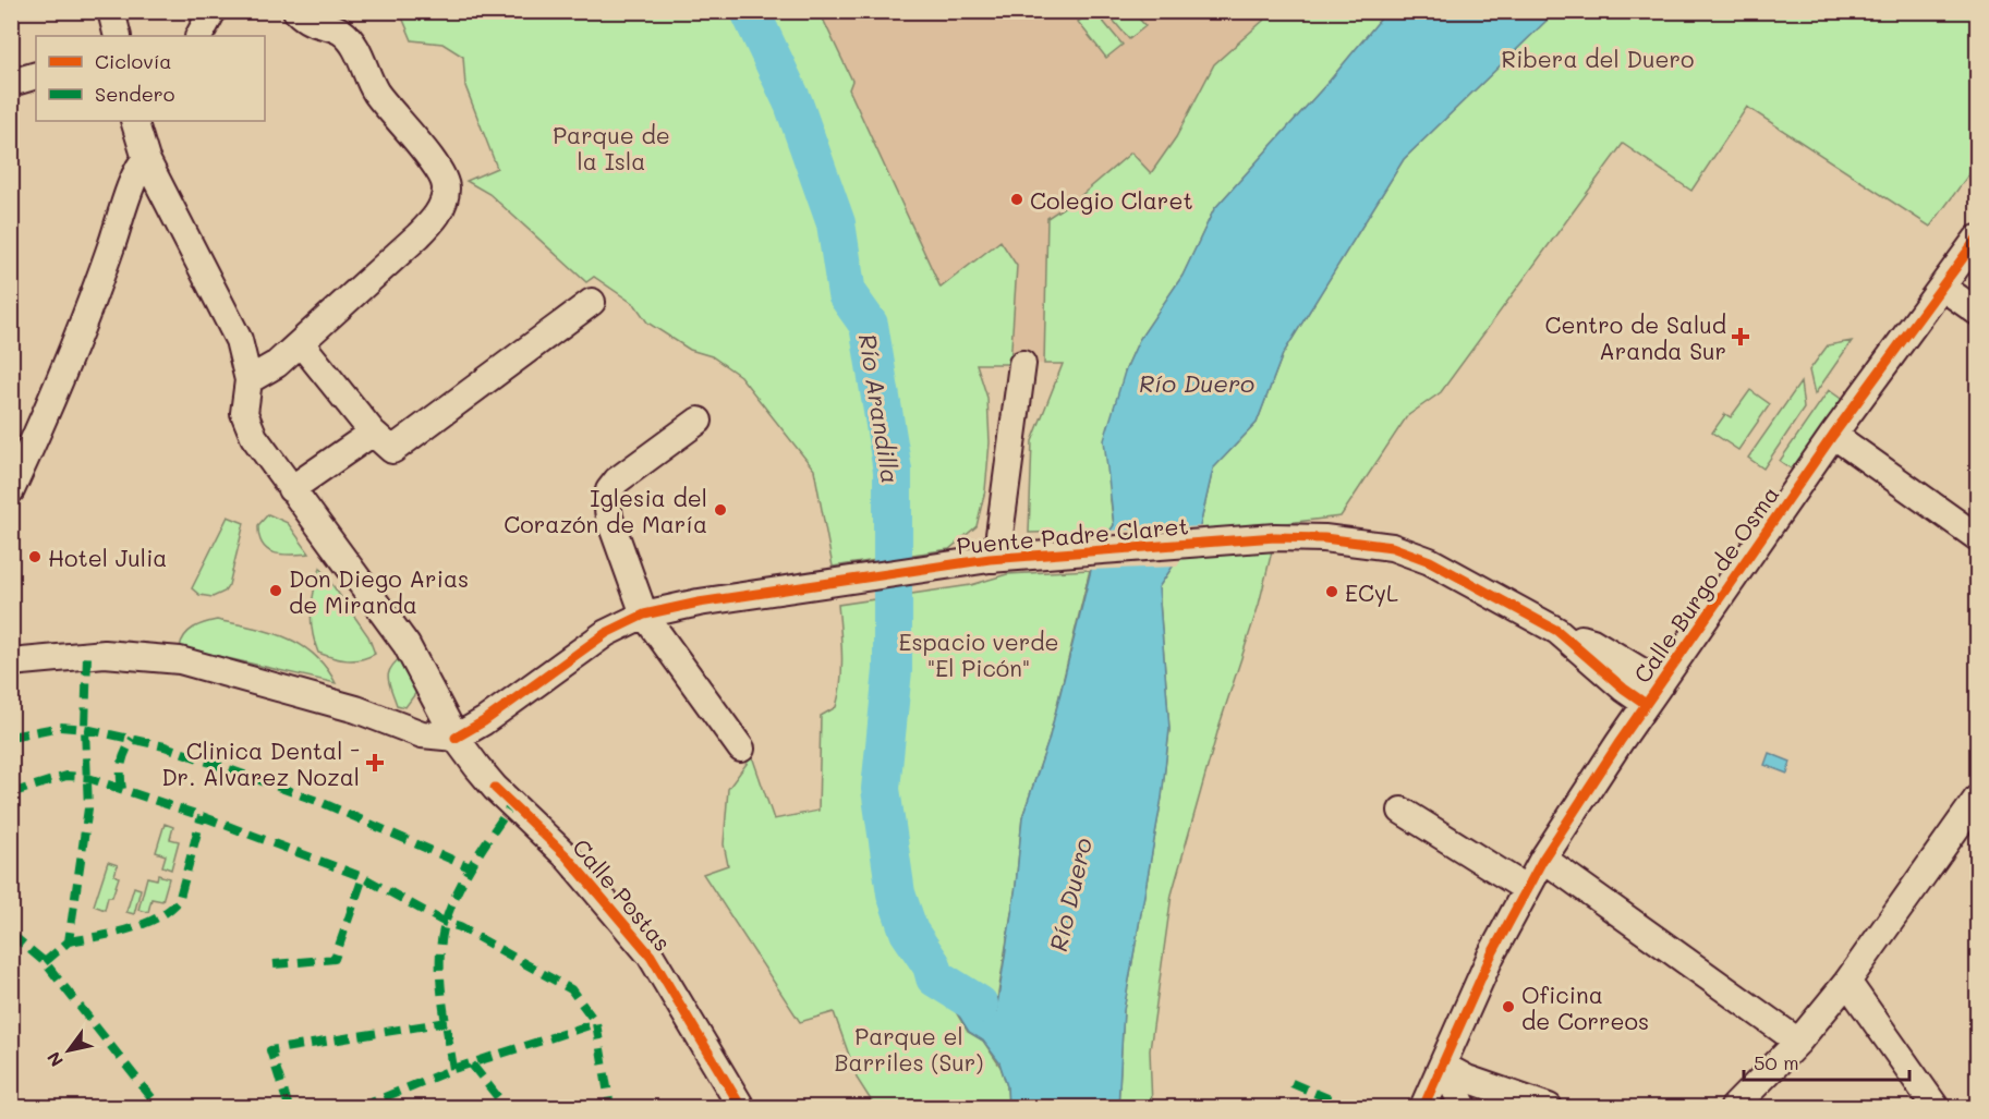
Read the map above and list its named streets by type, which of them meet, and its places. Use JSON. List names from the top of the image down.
{
  "streets": {
    "street": ["Puente Padre Claret", "Calle Burgo de Osma", "Calle Postas"]
  },
  "crossings": [
    ["Puente Padre Claret", "Calle Burgo de Osma"],
    ["Puente Padre Claret", "Calle Postas"]
  ],
  "water": ["Río Duero", "Río Arandilla"],
  "parks": [
    "Ribera del Duero",
    "Parque de la Isla",
    "Espacio verde \"El Picón\"",
    "Parque el Barriles (Sur)"
  ],
  "places": {
    "other": [
      "Colegio Claret",
      "Iglesia del Corazón de María",
      "Hotel Julia",
      "Don Diego Arias de Miranda",
      "ECyL",
      "Oficina de Correos"
    ],
    "health": ["Centro de Salud Aranda Sur", "Clinica Dental - Dr. Alvarez Nozal"]
  },
  "legend": ["Ciclovía", "Sendero"],
  "scale_bar": "50 m",
  "north": "bottom left"
}
